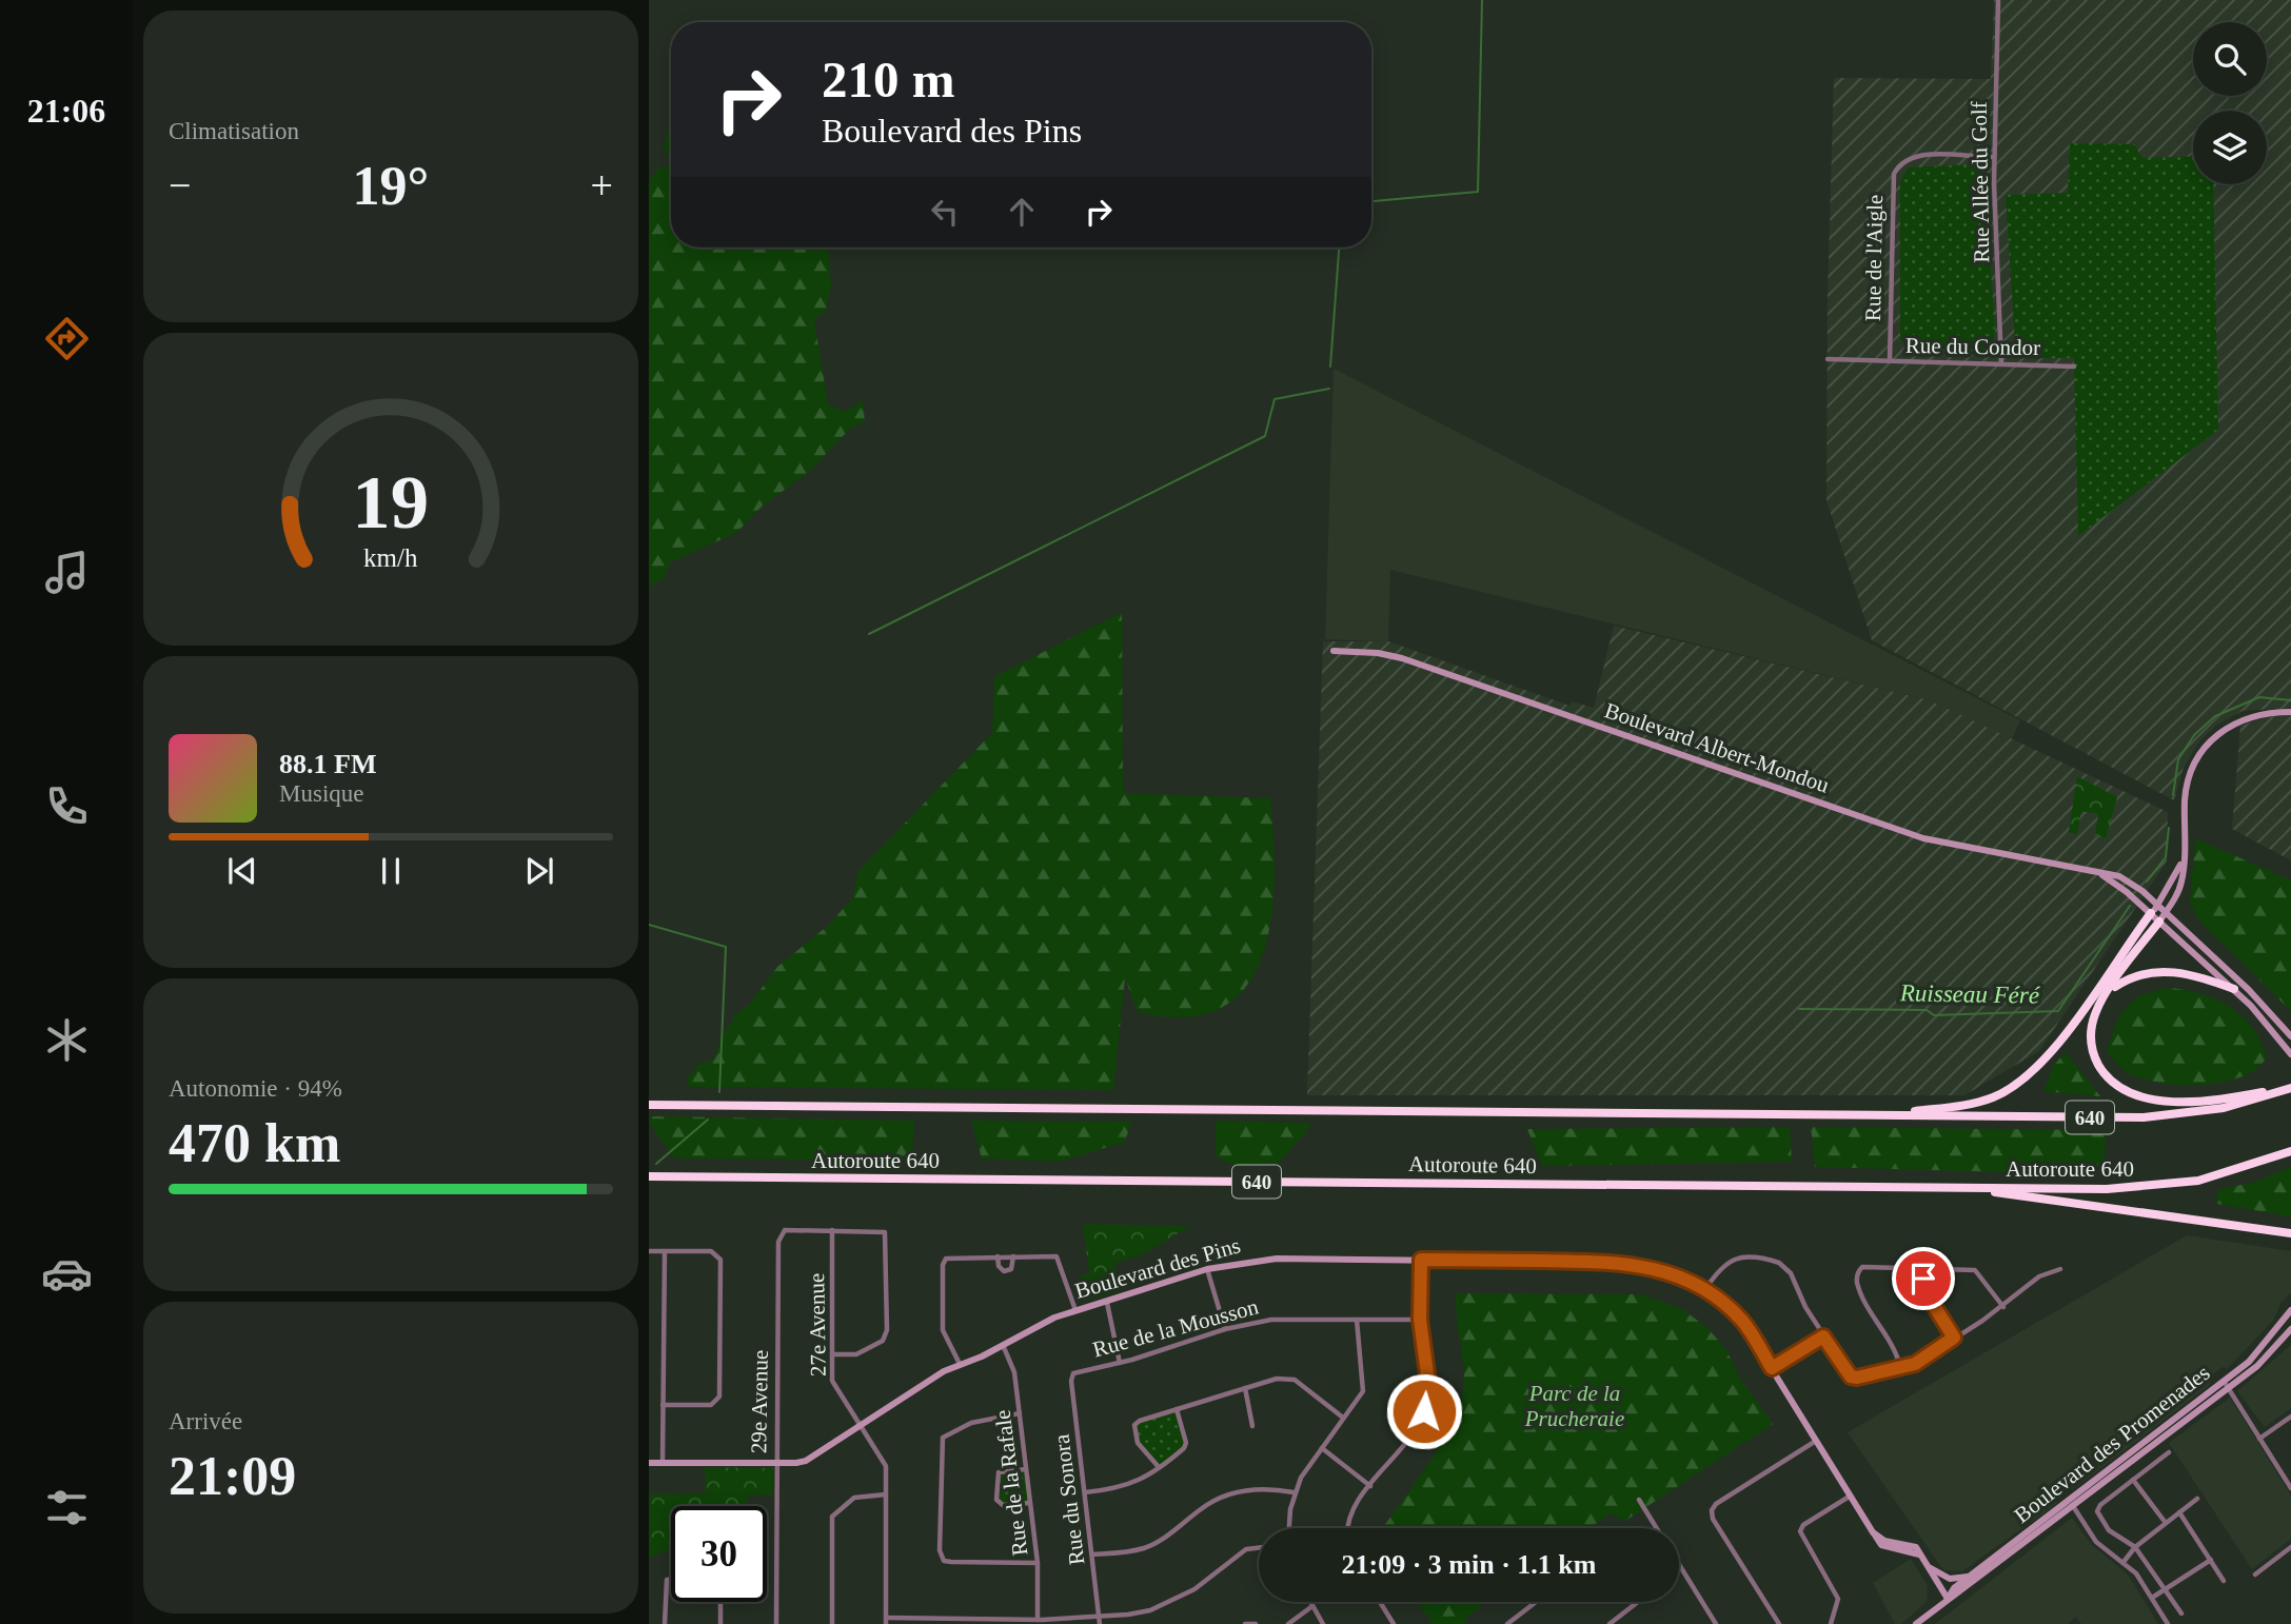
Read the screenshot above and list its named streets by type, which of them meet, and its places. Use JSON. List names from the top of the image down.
{
  "streets": {
    "highway": ["640", "Autoroute 640"],
    "street": [
      "Rue Allée du Golf",
      "Rue de l'Aigle",
      "Rue du Condor",
      "Boulevard Albert-Mondou",
      "Boulevard des Pins",
      "27e Avenue",
      "Rue de la Mousson",
      "29e Avenue",
      "Boulevard des Promenades",
      "Rue de la Rafale",
      "Rue du Sonora"
    ]
  },
  "crossings": [
    ["Rue Allée du Golf", "Rue de l'Aigle"],
    ["Rue Allée du Golf", "Rue du Condor"],
    ["Rue de l'Aigle", "Rue du Condor"],
    ["Boulevard des Pins", "27e Avenue"],
    ["Boulevard des Pins", "29e Avenue"],
    ["Boulevard des Pins", "Rue de la Rafale"],
    ["27e Avenue", "29e Avenue"],
    ["Rue de la Mousson", "Rue du Sonora"]
  ],
  "water": ["Ruisseau Féré"],
  "parks": ["Parc de la Prucheraie"],
  "page": {
    "tabs": "21:06",
    "tile": [
      "Climatisation",
      ["Autonomie · 94%", "470 km"],
      ["Arrivée", "21:09"]
    ],
    "turn": ["210 m", "Boulevard des Pins"],
    "heat": ["−", "19°", "+"],
    "song": ["88.1 FM", "Musique"],
    "limit": "30",
    "trip": "21:09 · 3 min · 1.1 km",
    "gauge": ["19", "km/h"]
  }
}
